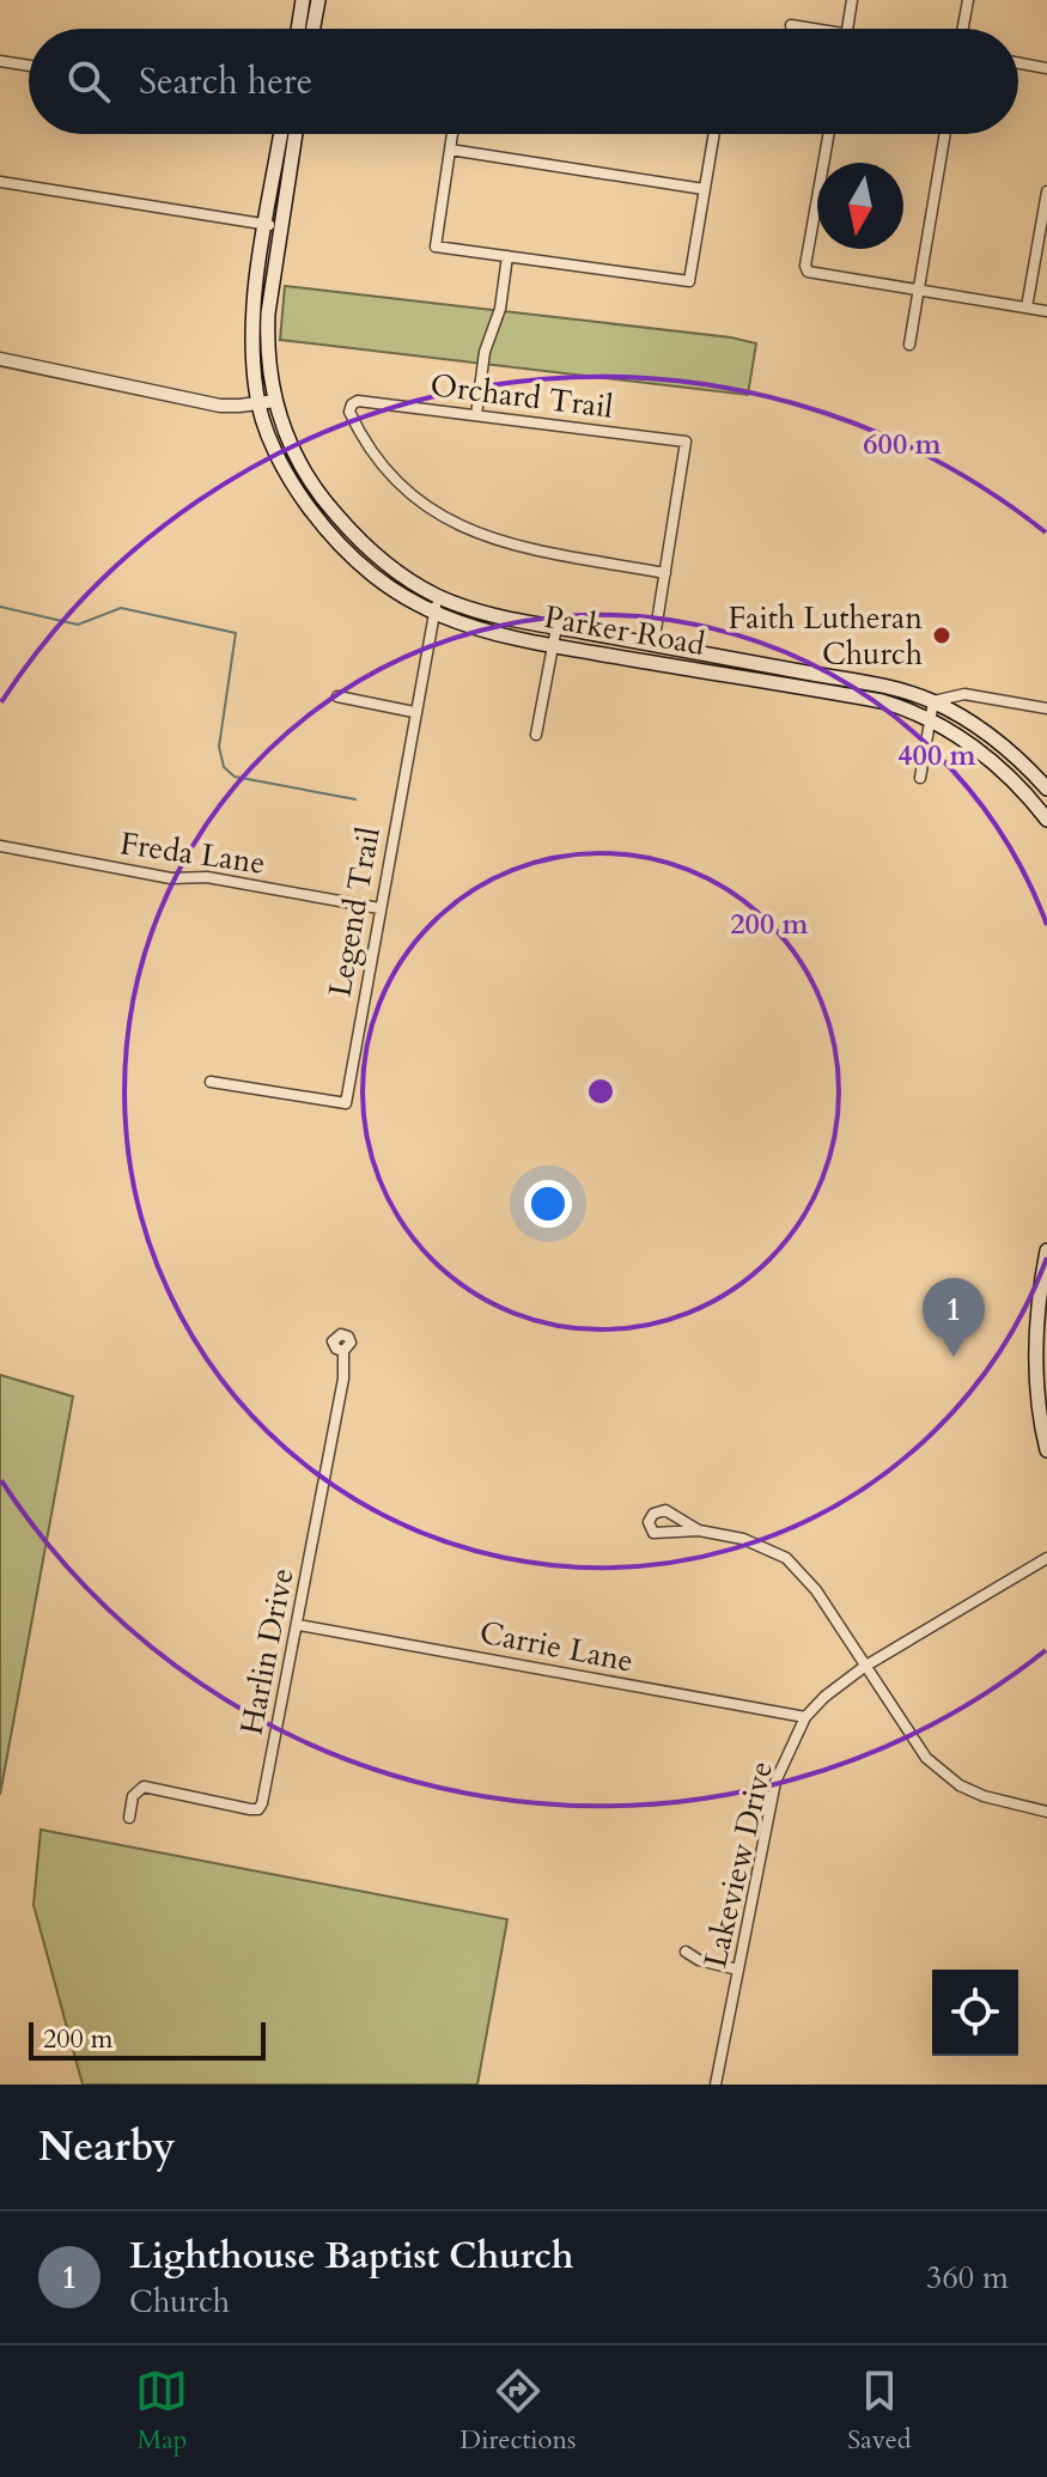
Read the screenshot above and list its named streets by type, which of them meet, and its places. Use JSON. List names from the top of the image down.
{
  "streets": {
    "main road": ["Parker Road"],
    "street": [
      "Orchard Trail",
      "Freda Lane",
      "Legend Trail",
      "Carrie Lane",
      "Harlin Drive",
      "Lakeview Drive"
    ]
  },
  "crossings": [
    ["Parker Road", "Legend Trail"],
    ["Freda Lane", "Legend Trail"],
    ["Carrie Lane", "Harlin Drive"],
    ["Carrie Lane", "Lakeview Drive"]
  ],
  "places": ["Faith Lutheran Church"],
  "scale_bar": "200 m",
  "north": "bottom",
  "page": {
    "search": "Search here",
    "pins": "1",
    "scale": "200 m",
    "heading": "Nearby",
    "list": [
      {
        "mark": "1",
        "name": "Lighthouse Baptist Church",
        "note": "Church",
        "value": "360 m"
      }
    ],
    "nav": ["Map", "Directions", "Saved"]
  },
  "rings": ["600 m", "400 m", "200 m"]
}
